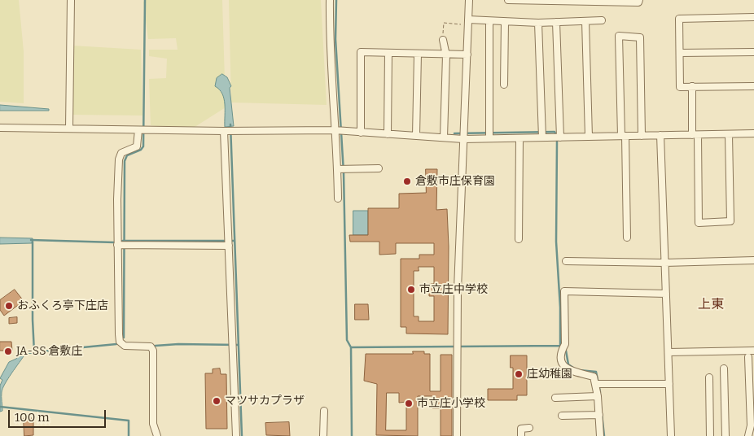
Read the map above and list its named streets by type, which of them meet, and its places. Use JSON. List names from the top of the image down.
{
  "districts": ["上東"],
  "places": [
    "倉敷市庄保育園",
    "市立庄中学校",
    "おふくろ亭下庄店",
    "JA-SS 倉敷庄",
    "庄幼稚園",
    "マツサカプラザ",
    "市立庄小学校"
  ],
  "scale_bar": "100 m"
}
